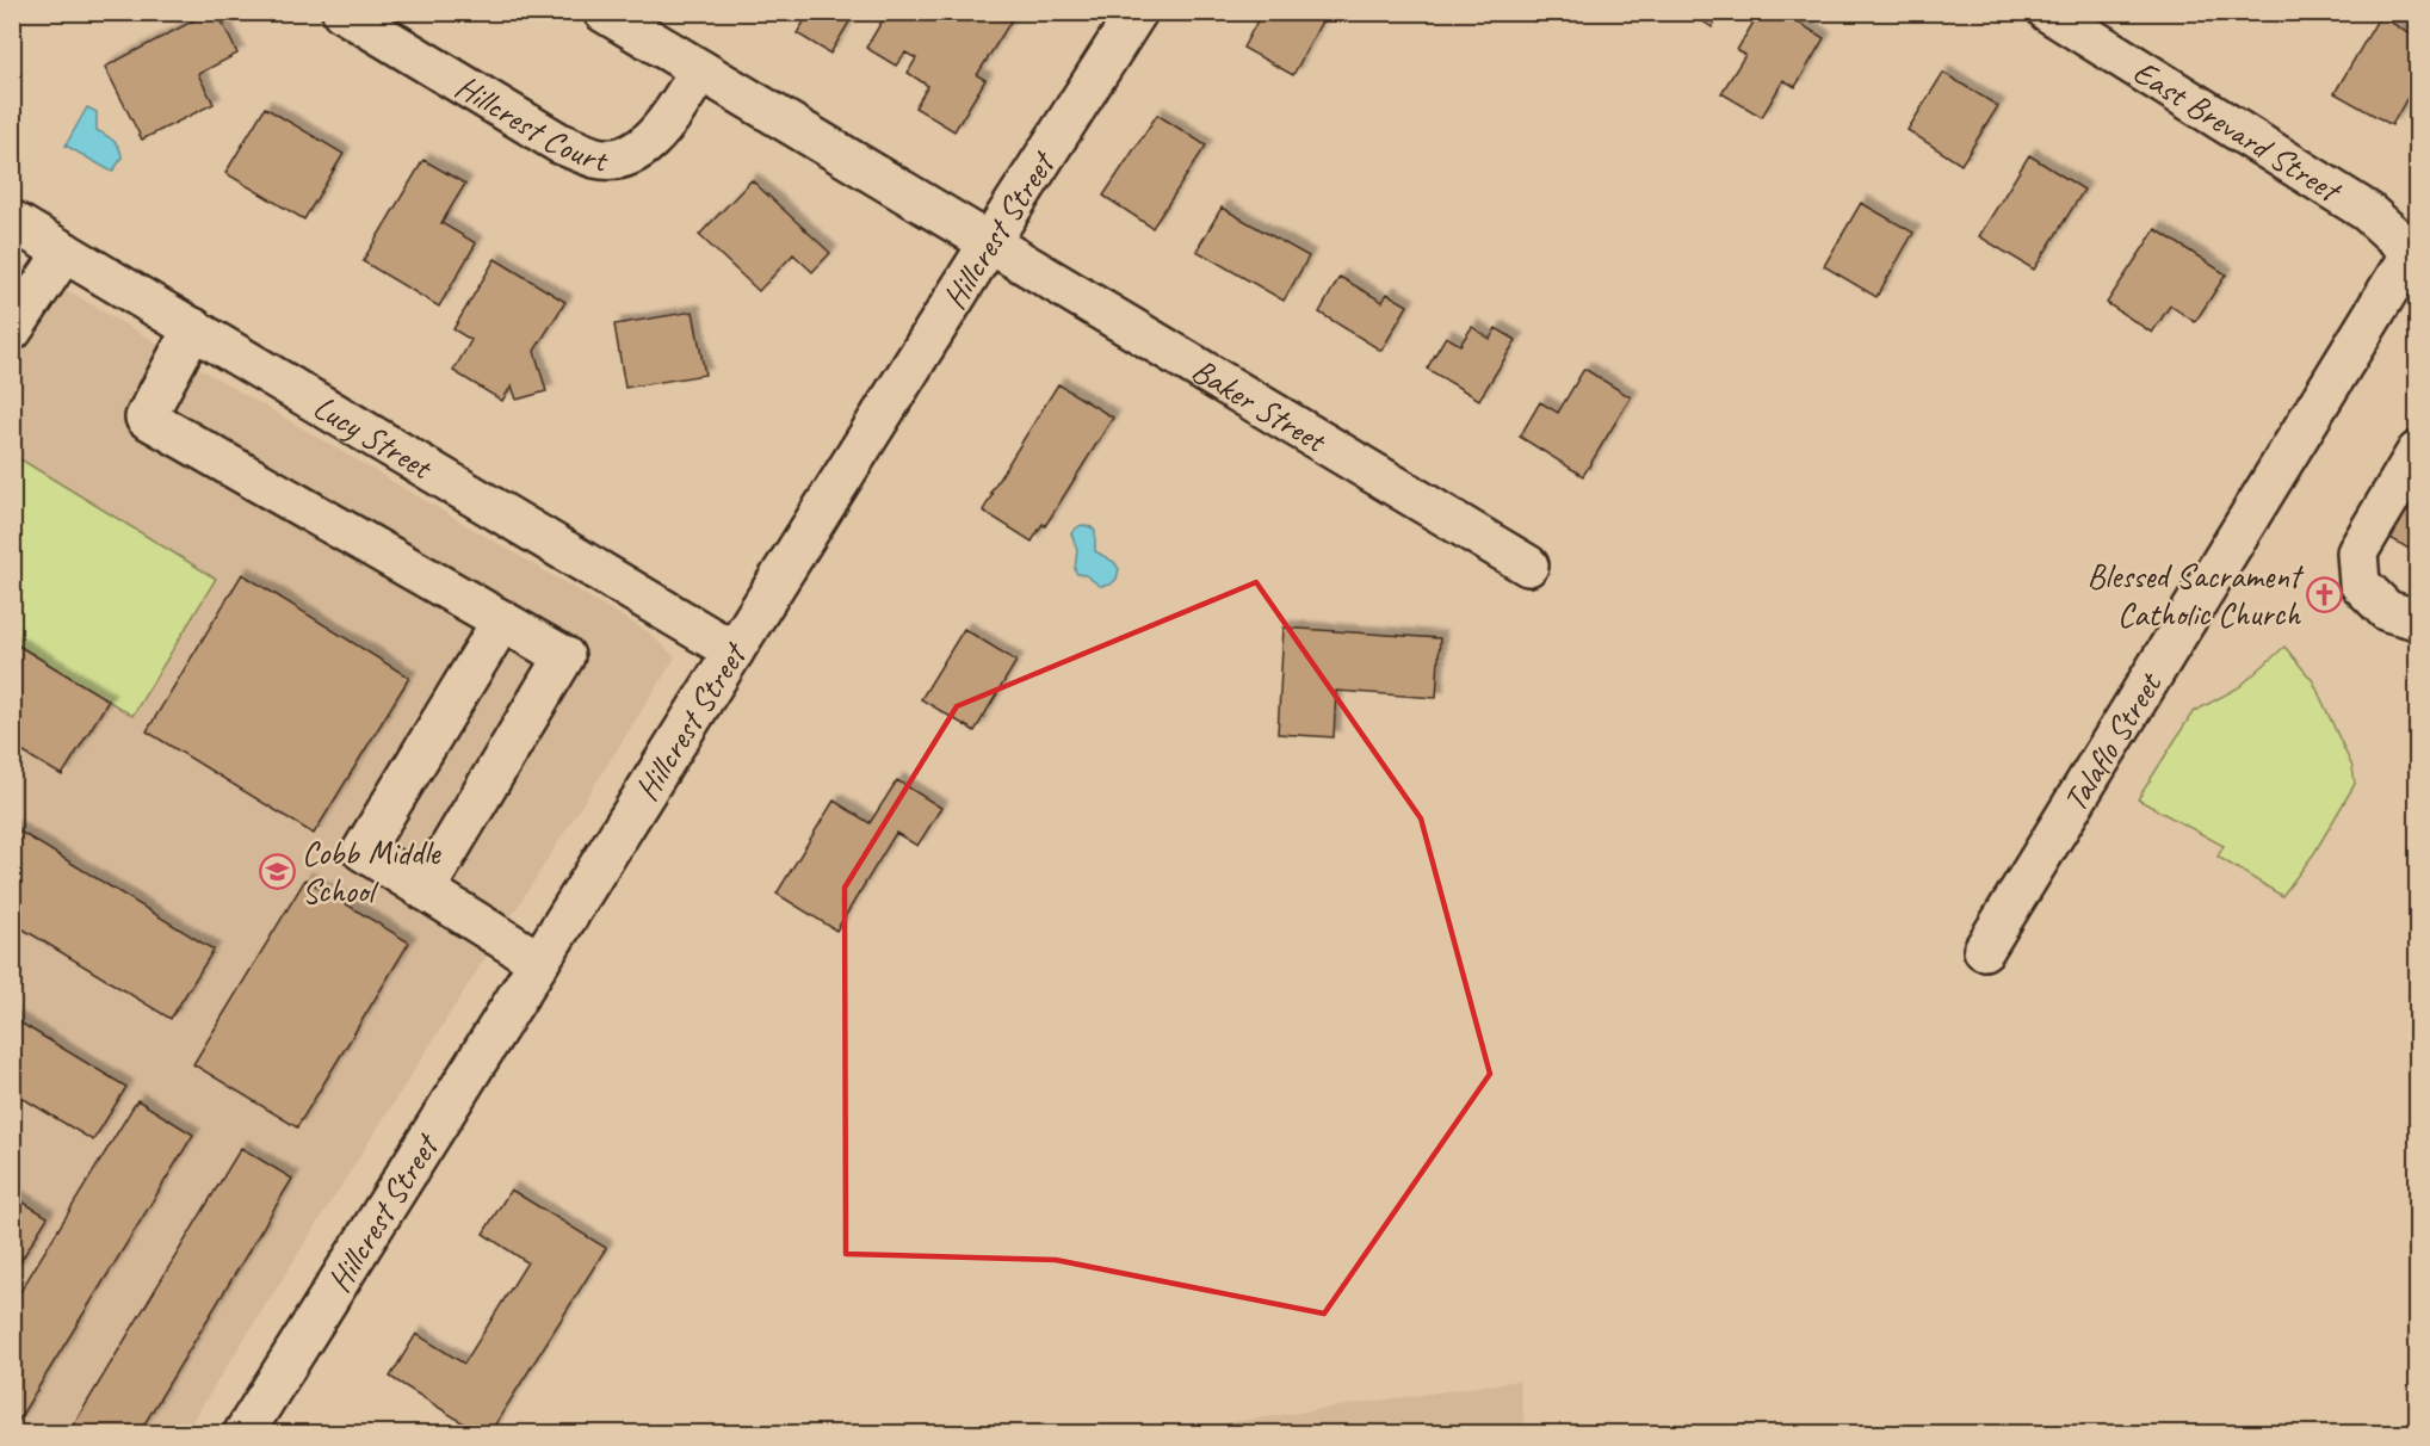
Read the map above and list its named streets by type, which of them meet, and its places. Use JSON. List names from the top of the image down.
{
  "streets": {
    "street": [
      "Hillcrest Court",
      "East Brevard Street",
      "Hillcrest Street",
      "Baker Street",
      "Lucy Street",
      "Talaflo Street"
    ]
  },
  "crossings": [
    ["East Brevard Street", "Talaflo Street"],
    ["Hillcrest Street", "Baker Street"],
    ["Hillcrest Street", "Lucy Street"]
  ],
  "places": {
    "church": ["Blessed Sacrament Catholic Church"],
    "school or university": ["Cobb Middle School"]
  }
}
